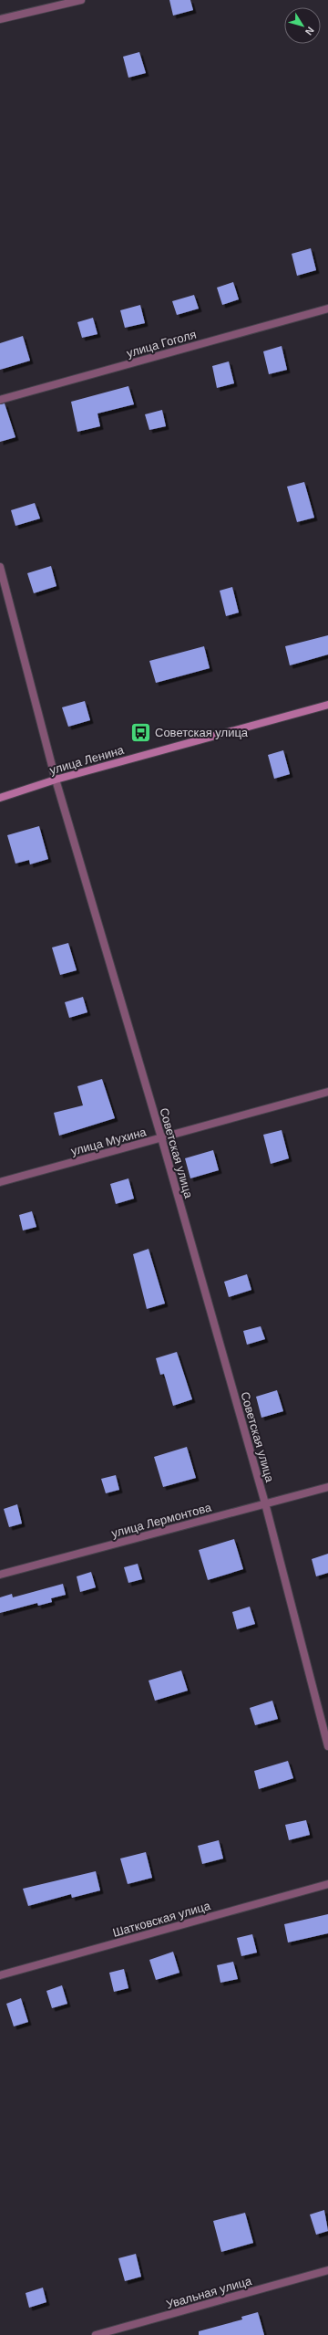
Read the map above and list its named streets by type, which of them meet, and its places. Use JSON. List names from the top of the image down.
{
  "streets": {
    "main road": ["улица Ленина"],
    "street": [
      "улица Гоголя",
      "улица Мухина",
      "Советская улица",
      "улица Лермонтова",
      "Шатковская улица",
      "Увальная улица"
    ]
  },
  "crossings": [
    ["улица Ленина", "Советская улица"],
    ["улица Мухина", "Советская улица"],
    ["Советская улица", "улица Лермонтова"]
  ],
  "places": {
    "bus stop": ["Советская улица"]
  },
  "north": "bottom right"
}
